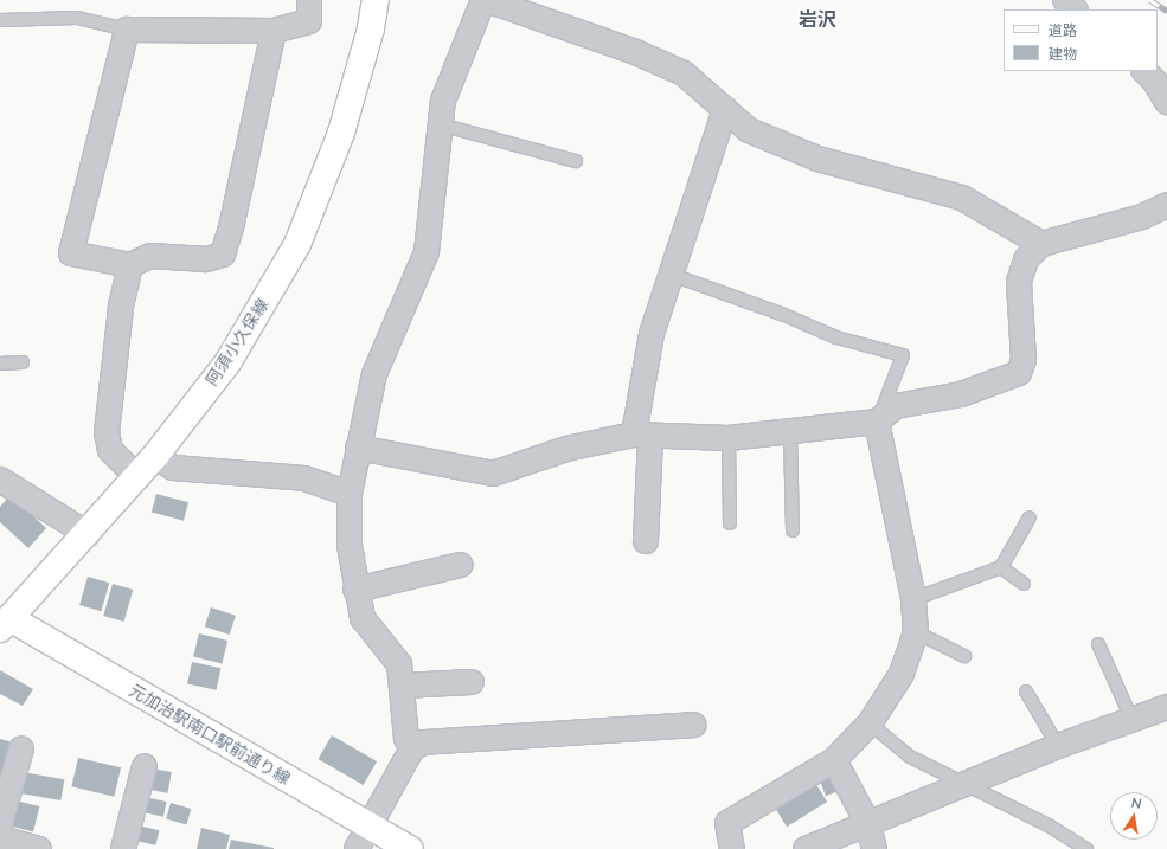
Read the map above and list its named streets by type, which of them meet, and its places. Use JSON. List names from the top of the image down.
{
  "streets": {
    "street": ["阿須小久保線", "元加治駅南口駅前通り線"]
  },
  "crossings": [
    ["阿須小久保線", "元加治駅南口駅前通り線"]
  ],
  "districts": ["岩沢"],
  "legend": ["道路", "建物"],
  "north": "top"
}
